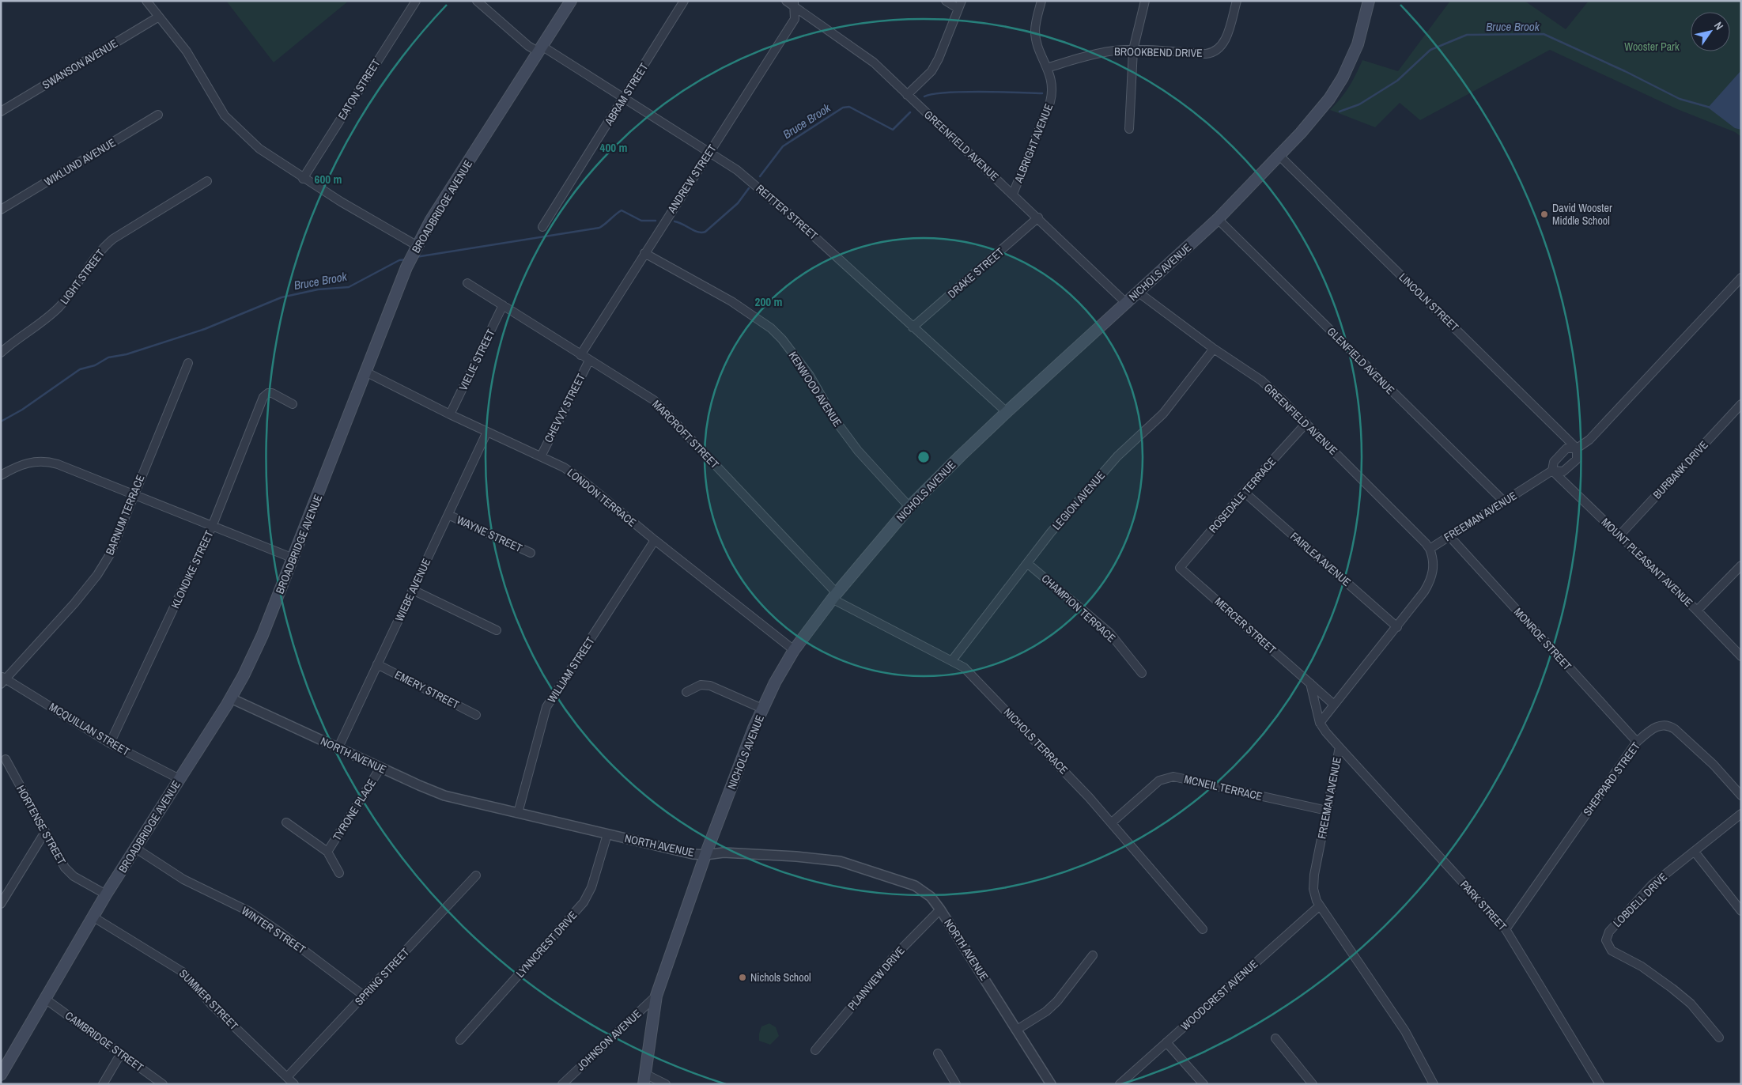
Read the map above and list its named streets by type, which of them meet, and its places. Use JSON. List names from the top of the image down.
{
  "streets": {
    "main road": ["BROADBRIDGE AVENUE", "NICHOLS AVENUE"],
    "street": [
      "BROOKBEND DRIVE",
      "SWANSON AVENUE",
      "EATON STREET",
      "ABRAM STREET",
      "ALBRIGHT AVENUE",
      "GREENFIELD AVENUE",
      "WIKLUND AVENUE",
      "ANDREW STREET",
      "REITTER STREET",
      "DRAKE STREET",
      "LIGHT STREET",
      "LINCOLN STREET",
      "VIELIE STREET",
      "GLENFIELD AVENUE",
      "KENWOOD AVENUE",
      "CHEVVY STREET",
      "MARCROFT STREET",
      "BURBANK DRIVE",
      "ROSEDALE TERRACE",
      "LONDON TERRACE",
      "LEGION AVENUE",
      "BARNUM TERRACE",
      "FREEMAN AVENUE",
      "WAYNE STREET",
      "FAIRLEA AVENUE",
      "MOUNT PLEASANT AVENUE",
      "KLONDIKE STREET",
      "WIEBE AVENUE",
      "CHAMPION TERRACE",
      "MERCER STREET",
      "MONROE STREET",
      "WILLIAM STREET",
      "EMERY STREET",
      "MCQUILLAN STREET",
      "NICHOLS TERRACE",
      "NORTH AVENUE",
      "SHEPPARD STREET",
      "MCNEIL TERRACE",
      "TYRONE PLACE",
      "HORTENSE STREET",
      "LOBDELL DRIVE",
      "PARK STREET",
      "WINTER STREET",
      "LYNNCREST DRIVE",
      "SPRING STREET",
      "PLAINVIEW DRIVE",
      "WOODCREST AVENUE",
      "SUMMER STREET",
      "JOHNSON AVENUE",
      "CAMBRIDGE STREET"
    ]
  },
  "crossings": [
    ["BROOKBEND DRIVE", "ALBRIGHT AVENUE"],
    ["ABRAM STREET", "REITTER STREET"],
    ["ALBRIGHT AVENUE", "GREENFIELD AVENUE"],
    ["GREENFIELD AVENUE", "ANDREW STREET"],
    ["GREENFIELD AVENUE", "NICHOLS AVENUE"],
    ["GREENFIELD AVENUE", "DRAKE STREET"],
    ["GREENFIELD AVENUE", "ROSEDALE TERRACE"],
    ["GREENFIELD AVENUE", "LEGION AVENUE"],
    ["GREENFIELD AVENUE", "FREEMAN AVENUE"],
    ["ANDREW STREET", "REITTER STREET"],
    ["ANDREW STREET", "KENWOOD AVENUE"],
    ["ANDREW STREET", "MARCROFT STREET"],
    ["BROADBRIDGE AVENUE", "REITTER STREET"],
    ["BROADBRIDGE AVENUE", "LONDON TERRACE"],
    ["BROADBRIDGE AVENUE", "MCQUILLAN STREET"],
    ["BROADBRIDGE AVENUE", "NORTH AVENUE"],
    ["BROADBRIDGE AVENUE", "HORTENSE STREET"],
    ["BROADBRIDGE AVENUE", "WINTER STREET"],
    ["BROADBRIDGE AVENUE", "SUMMER STREET"],
    ["BROADBRIDGE AVENUE", "CAMBRIDGE STREET"],
    ["REITTER STREET", "NICHOLS AVENUE"],
    ["REITTER STREET", "DRAKE STREET"],
    ["NICHOLS AVENUE", "LINCOLN STREET"],
    ["NICHOLS AVENUE", "GLENFIELD AVENUE"],
    ["NICHOLS AVENUE", "KENWOOD AVENUE"],
    ["NICHOLS AVENUE", "MARCROFT STREET"],
    ["NICHOLS AVENUE", "LONDON TERRACE"],
    ["NICHOLS AVENUE", "NICHOLS TERRACE"],
    ["NICHOLS AVENUE", "NORTH AVENUE"],
    ["NICHOLS AVENUE", "JOHNSON AVENUE"],
    ["LINCOLN STREET", "FREEMAN AVENUE"],
    ["VIELIE STREET", "MARCROFT STREET"],
    ["VIELIE STREET", "LONDON TERRACE"],
    ["GLENFIELD AVENUE", "FREEMAN AVENUE"],
    ["CHEVVY STREET", "MARCROFT STREET"],
    ["CHEVVY STREET", "LONDON TERRACE"],
    ["MARCROFT STREET", "NICHOLS TERRACE"],
    ["BURBANK DRIVE", "MOUNT PLEASANT AVENUE"],
    ["ROSEDALE TERRACE", "FAIRLEA AVENUE"],
    ["ROSEDALE TERRACE", "MERCER STREET"],
    ["LONDON TERRACE", "WIEBE AVENUE"],
    ["LONDON TERRACE", "WILLIAM STREET"],
    ["LEGION AVENUE", "CHAMPION TERRACE"],
    ["LEGION AVENUE", "NICHOLS TERRACE"],
    ["BARNUM TERRACE", "MCQUILLAN STREET"],
    ["FREEMAN AVENUE", "MOUNT PLEASANT AVENUE"],
    ["FREEMAN AVENUE", "MONROE STREET"],
    ["FREEMAN AVENUE", "MCNEIL TERRACE"],
    ["FREEMAN AVENUE", "PARK STREET"],
    ["FREEMAN AVENUE", "WOODCREST AVENUE"],
    ["WAYNE STREET", "WIEBE AVENUE"],
    ["KLONDIKE STREET", "MCQUILLAN STREET"],
    ["WIEBE AVENUE", "EMERY STREET"],
    ["WIEBE AVENUE", "NORTH AVENUE"],
    ["MONROE STREET", "SHEPPARD STREET"],
    ["WILLIAM STREET", "NORTH AVENUE"],
    ["NICHOLS TERRACE", "MCNEIL TERRACE"],
    ["NORTH AVENUE", "TYRONE PLACE"],
    ["NORTH AVENUE", "LYNNCREST DRIVE"],
    ["NORTH AVENUE", "PLAINVIEW DRIVE"],
    ["SHEPPARD STREET", "PARK STREET"],
    ["WINTER STREET", "SPRING STREET"],
    ["SPRING STREET", "SUMMER STREET"]
  ],
  "water": ["Bruce Brook"],
  "parks": ["Wooster Park"],
  "places": ["David Wooster Middle School", "Nichols School"],
  "north": "top right",
  "rings": ["400 m", "600 m", "200 m"]
}
